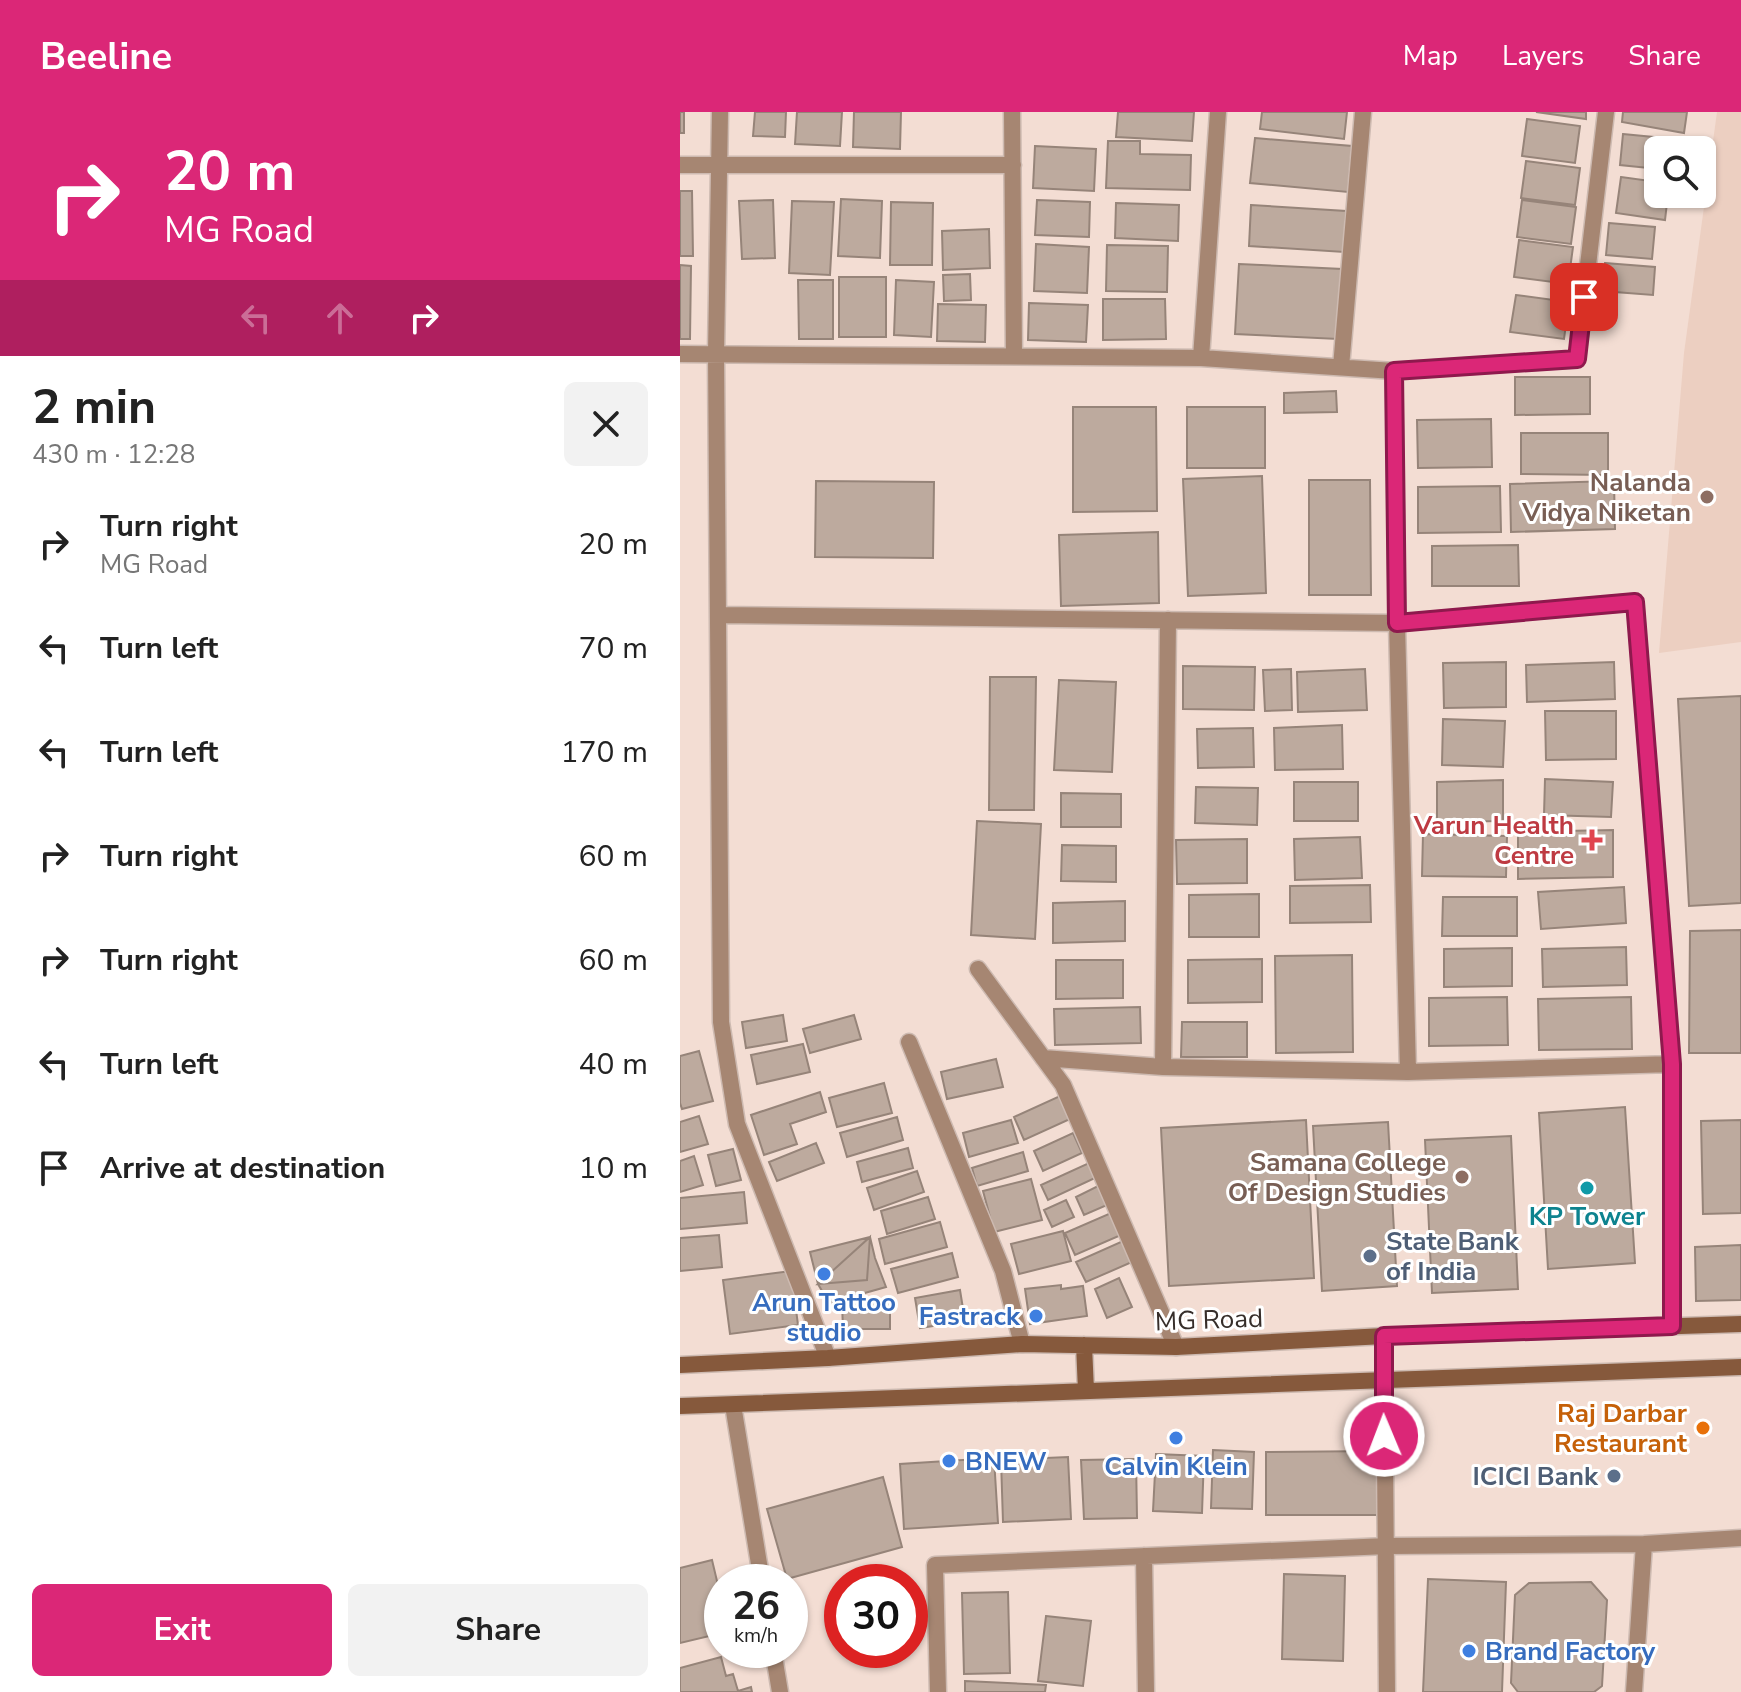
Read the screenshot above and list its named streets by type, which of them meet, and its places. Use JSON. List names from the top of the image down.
{
  "streets": {
    "main road": ["MG Road"]
  },
  "places": {
    "other": [
      "Nalanda Vidya Niketan",
      "Samana College Of Design Studies",
      "KP Tower",
      "State Bank of India",
      "Arun Tattoo studio",
      "Fastrack",
      "Raj Darbar Restaurant",
      "Calvin Klein",
      "BNEW",
      "ICICI Bank",
      "Brand Factory"
    ],
    "health": ["Varun Health Centre"]
  },
  "page": {
    "header": "Beeline",
    "nav": ["Map", "Layers", "Share"],
    "turn": ["20 m", "MG Road"],
    "heading": ["2 min", "430 m · 12:28"],
    "list": [
      {
        "name": "Turn right",
        "note": "MG Road",
        "value": "20 m"
      },
      {
        "name": "Turn left",
        "value": "70 m"
      },
      {
        "name": "Turn left",
        "value": "170 m"
      },
      {
        "name": "Turn right",
        "value": "60 m"
      },
      {
        "name": "Turn right",
        "value": "60 m"
      },
      {
        "name": "Turn left",
        "value": "40 m"
      },
      {
        "name": "Arrive at destination",
        "value": "10 m"
      }
    ],
    "speed": "26 km/h",
    "limit": "30",
    "buttons": ["Exit", "Share"]
  }
}
